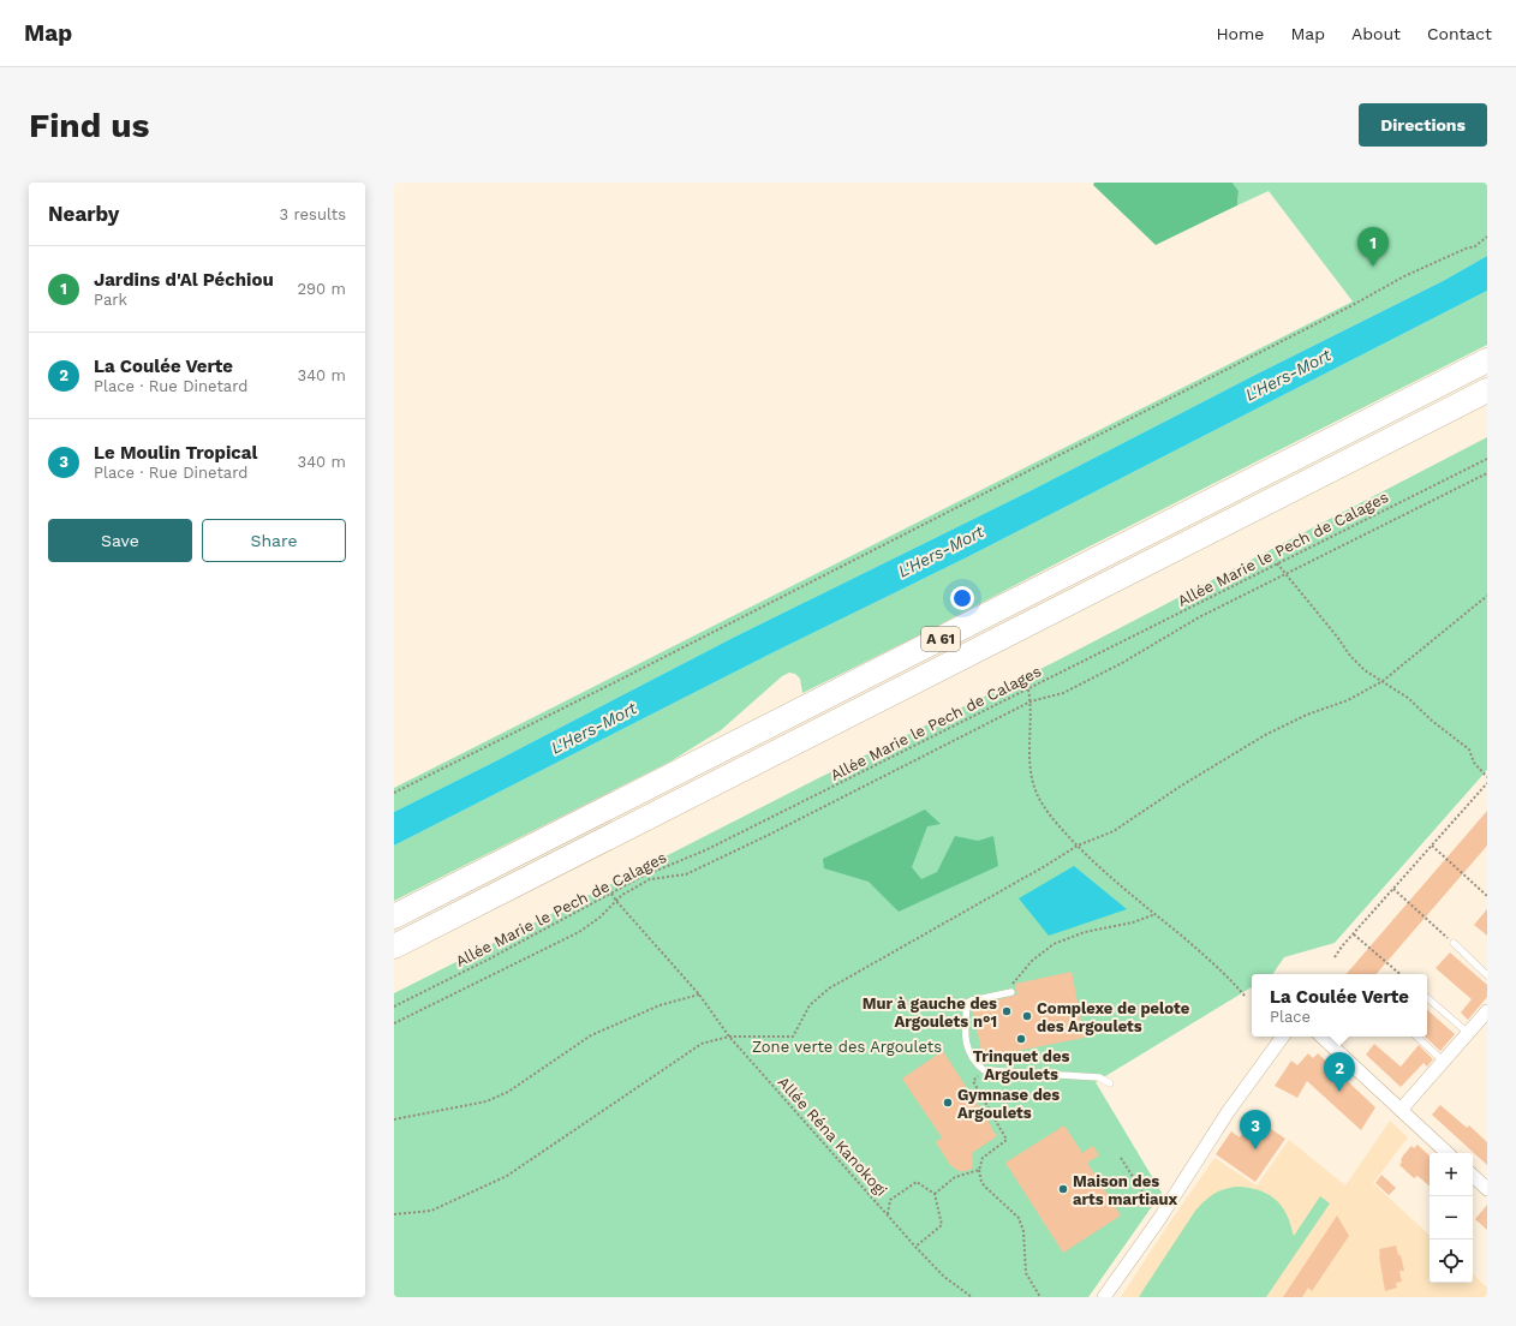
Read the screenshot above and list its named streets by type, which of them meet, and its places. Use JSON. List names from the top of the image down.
{
  "streets": {
    "highway": ["A 61"],
    "path": ["Allée Marie le Pech de Calages", "Allée Réna Kanokogi"]
  },
  "crossings": [
    ["Allée Marie le Pech de Calages", "Allée Réna Kanokogi"]
  ],
  "water": ["L'Hers-Mort"],
  "parks": ["Zone verte des Argoulets"],
  "places": [
    "Mur à gauche des Argoulets n°1",
    "Complexe de pelote des Argoulets",
    "Trinquet des Argoulets",
    "Gymnase des Argoulets",
    "Maison des arts martiaux"
  ],
  "page": {
    "header": "Map",
    "nav": [
      "Home",
      "Map",
      "About",
      "Contact"
    ],
    "buttons": [
      "Directions",
      ["Save", "Share"]
    ],
    "title": "Find us",
    "heading": ["Nearby", "3 results"],
    "pins": ["1", "2", "3"],
    "list": [
      {
        "mark": "1",
        "name": "Jardins d'Al Péchiou",
        "note": "Park",
        "value": "290 m"
      },
      {
        "mark": "2",
        "name": "La Coulée Verte",
        "note": "Place · Rue Dinetard",
        "value": "340 m"
      },
      {
        "mark": "3",
        "name": "Le Moulin Tropical",
        "note": "Place · Rue Dinetard",
        "value": "340 m"
      }
    ],
    "popup": ["La Coulée Verte", "Place"],
    "map_buttons": ["+", "−"]
  }
}
